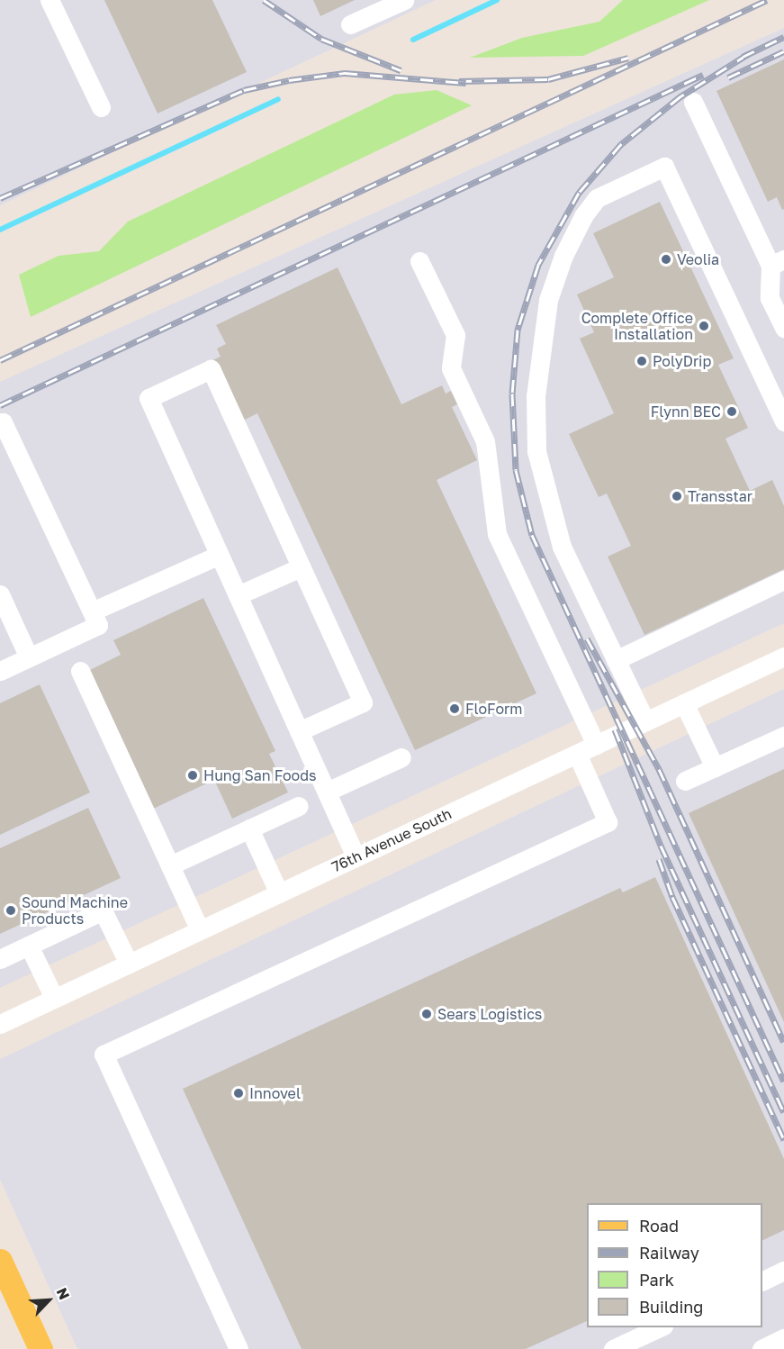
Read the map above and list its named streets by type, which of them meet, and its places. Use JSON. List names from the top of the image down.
{
  "streets": {
    "street": ["76th Avenue South"]
  },
  "places": [
    "Veolia",
    "Complete Office Installation",
    "PolyDrip",
    "Flynn BEC",
    "Transstar",
    "FloForm",
    "Hung San Foods",
    "Sound Machine Products",
    "Sears Logistics",
    "Innovel"
  ],
  "legend": [
    "Road",
    "Railway",
    "Park",
    "Building"
  ],
  "north": "top right"
}
